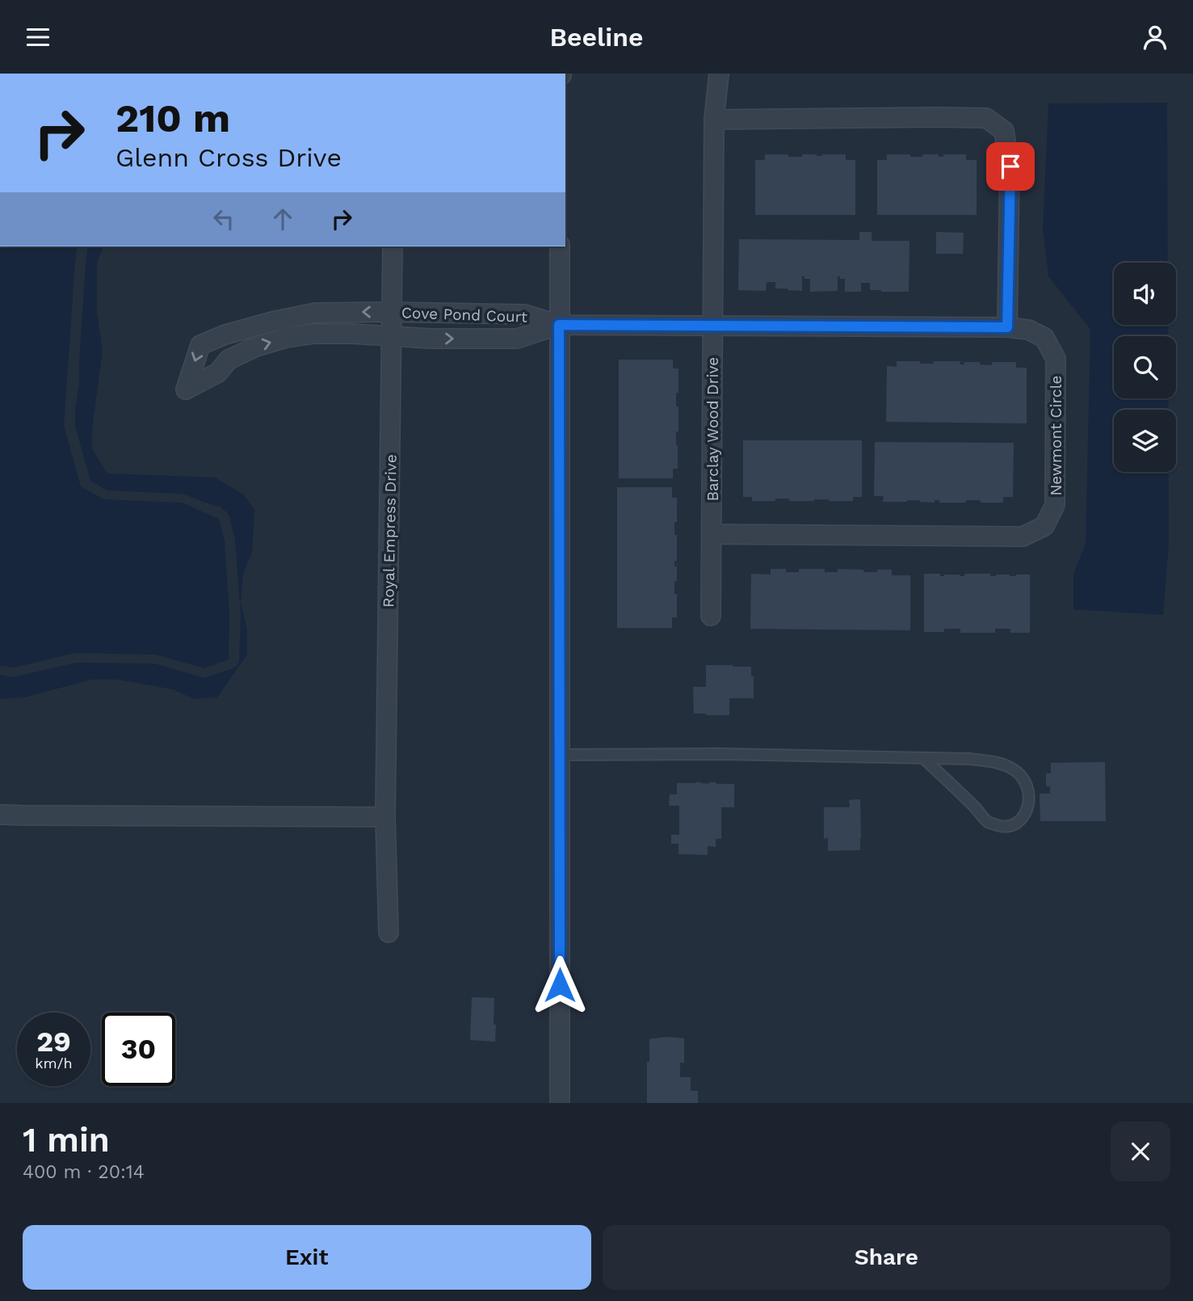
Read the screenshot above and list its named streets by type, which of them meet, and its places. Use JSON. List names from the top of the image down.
{
  "streets": {
    "street": [
      "Cove Pond Court",
      "Barclay Wood Drive",
      "Newmont Circle",
      "Royal Empress Drive"
    ]
  },
  "crossings": [
    ["Cove Pond Court", "Newmont Circle"],
    ["Cove Pond Court", "Royal Empress Drive"],
    ["Barclay Wood Drive", "Newmont Circle"]
  ],
  "page": {
    "header": "Beeline",
    "turn": ["210 m", "Glenn Cross Drive"],
    "speed": "29 km/h",
    "limit": "30",
    "heading": ["1 min", "400 m · 20:14"],
    "buttons": ["Exit", "Share"]
  }
}
